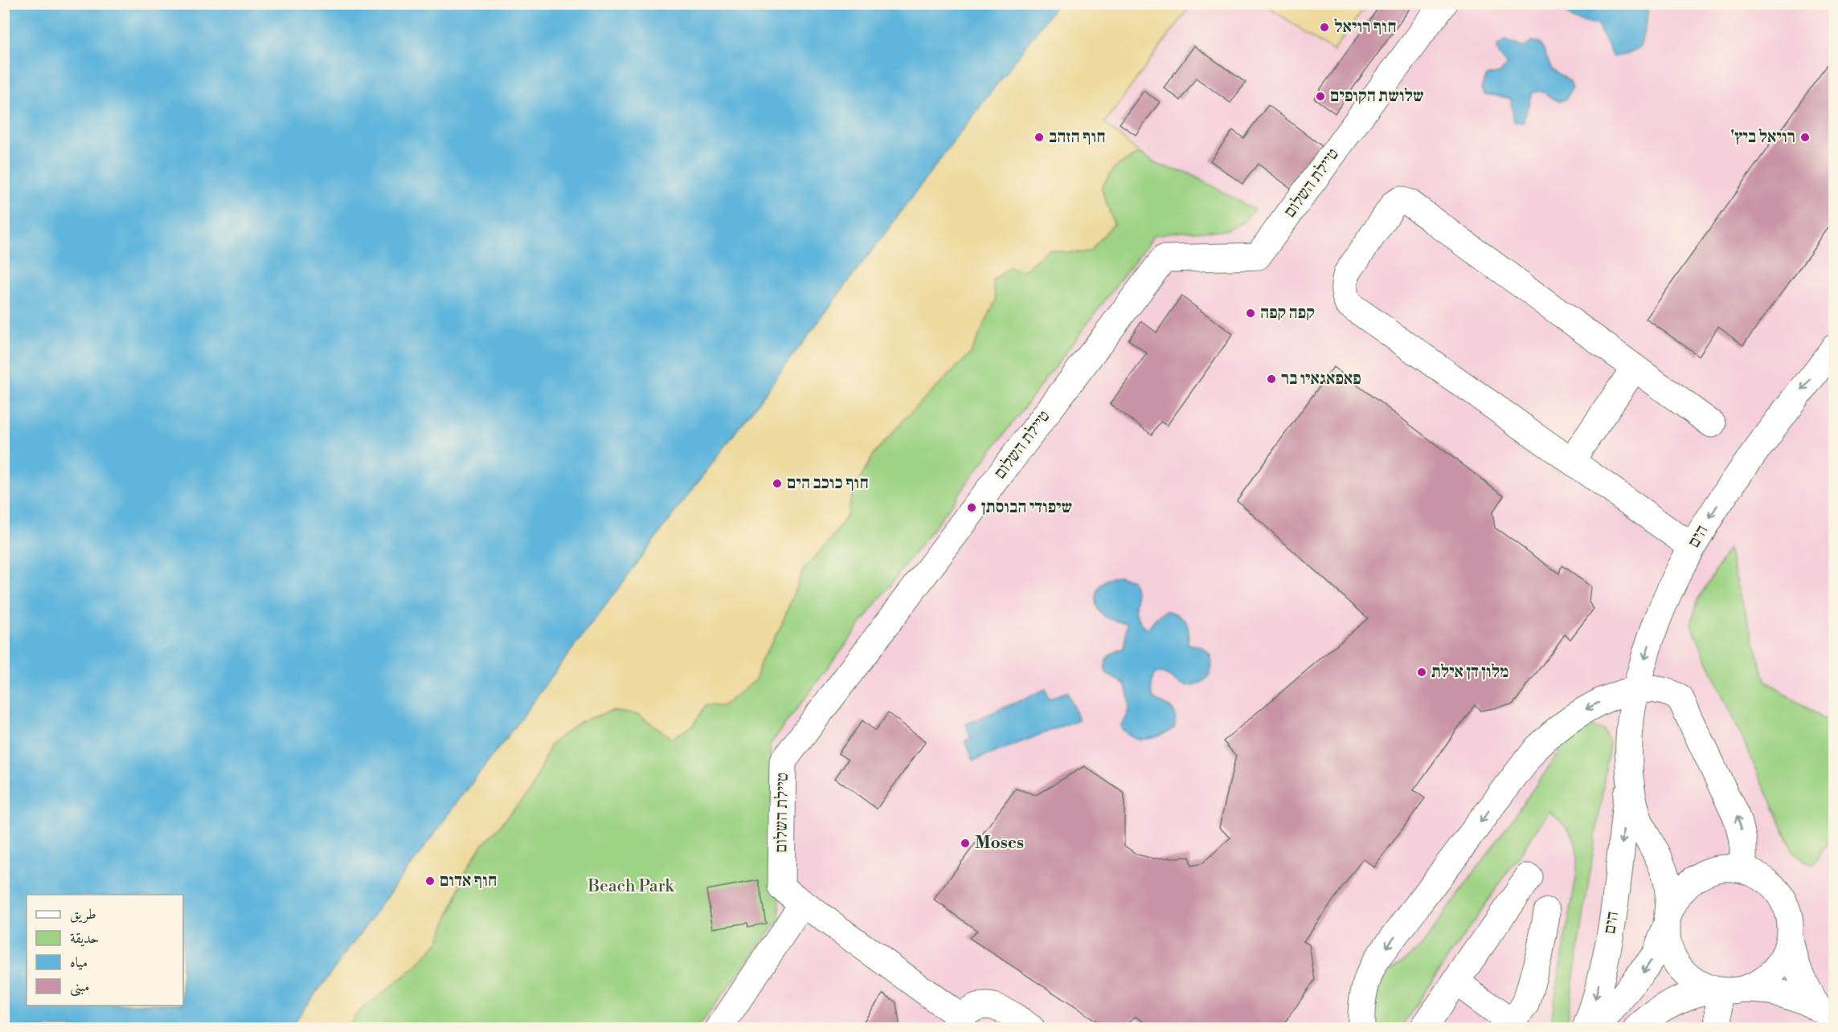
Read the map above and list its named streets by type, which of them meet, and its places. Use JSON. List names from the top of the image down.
{
  "streets": {
    "street": ["טיילת השלום", "הים"]
  },
  "parks": ["Beach Park"],
  "places": [
    "חוף רויאל",
    "שלושת הקופים",
    "חוף הזהב",
    "'רויאל ביץ",
    "קפה קפה",
    "פאפאגאיו בר",
    "חוף כוכב הים",
    "שיפודי הבוסתן",
    "מלון דן אילת",
    "Moses",
    "חוף אדום"
  ],
  "legend": [
    "طريق",
    "حديقة",
    "مياه",
    "مبنى"
  ]
}
